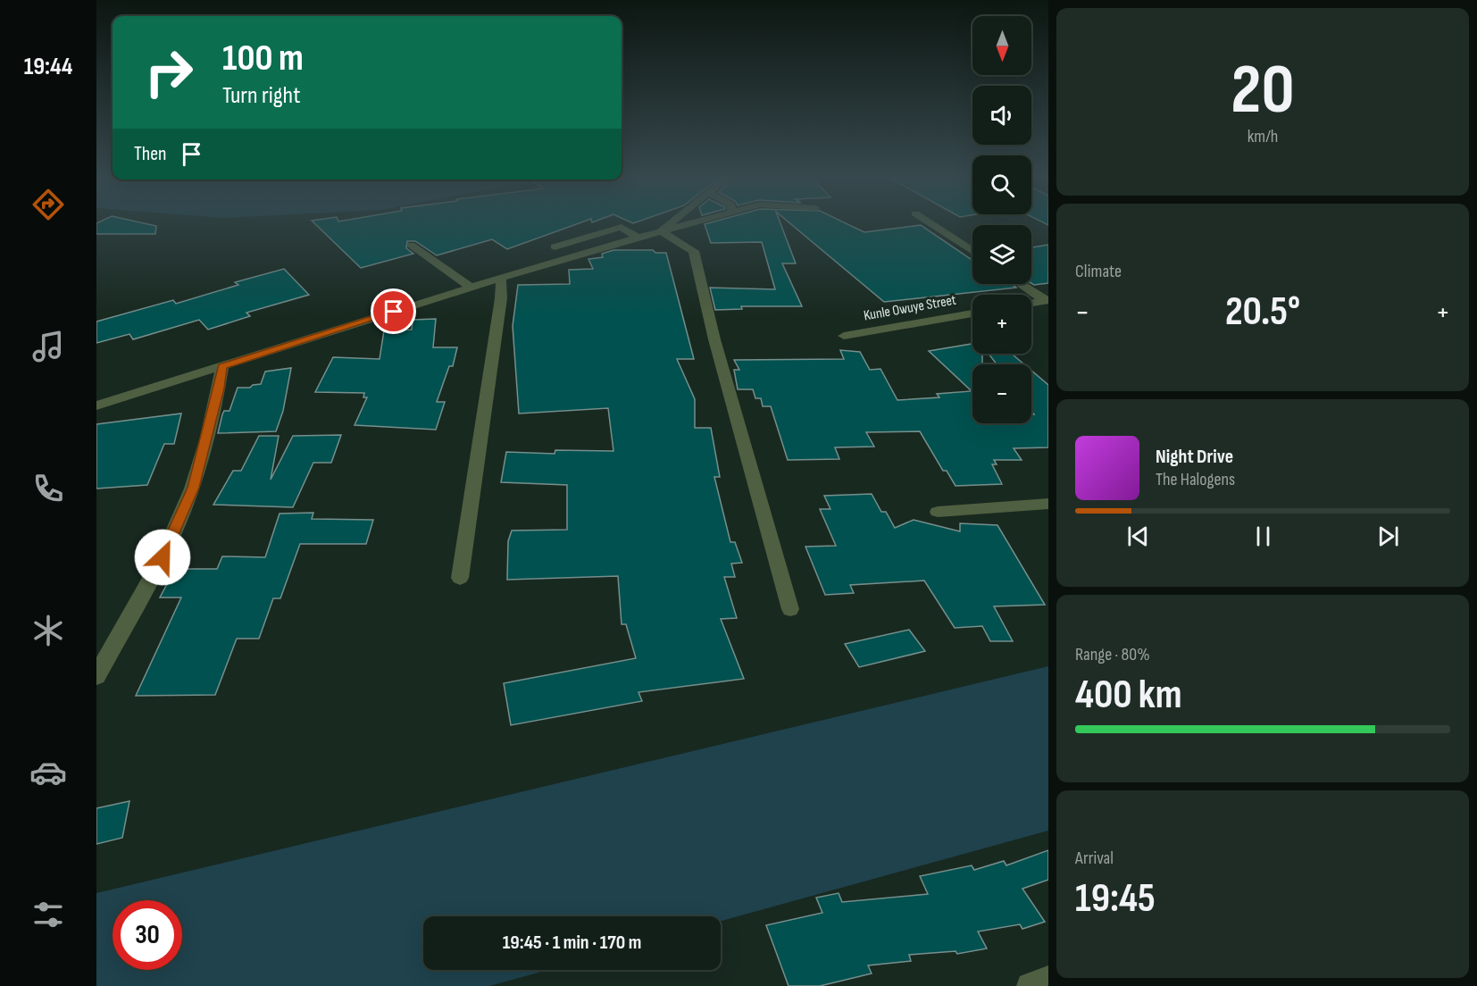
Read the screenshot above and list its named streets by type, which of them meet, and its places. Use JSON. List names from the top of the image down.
{
  "streets": {
    "street": ["Kunle Owuye Street"]
  },
  "north": "bottom",
  "page": {
    "tabs": "19:44",
    "tile": [
      ["20", "km/h"],
      "Climate",
      ["Range · 80%", "400 km"],
      ["Arrival", "19:45"]
    ],
    "map_buttons": ["+", "−"],
    "turn": ["100 m", "Turn right"],
    "then": "Then",
    "heat": ["−", "20.5°", "+"],
    "song": ["Night Drive", "The Halogens"],
    "limit": "30",
    "trip": "19:45 · 1 min · 170 m"
  }
}
